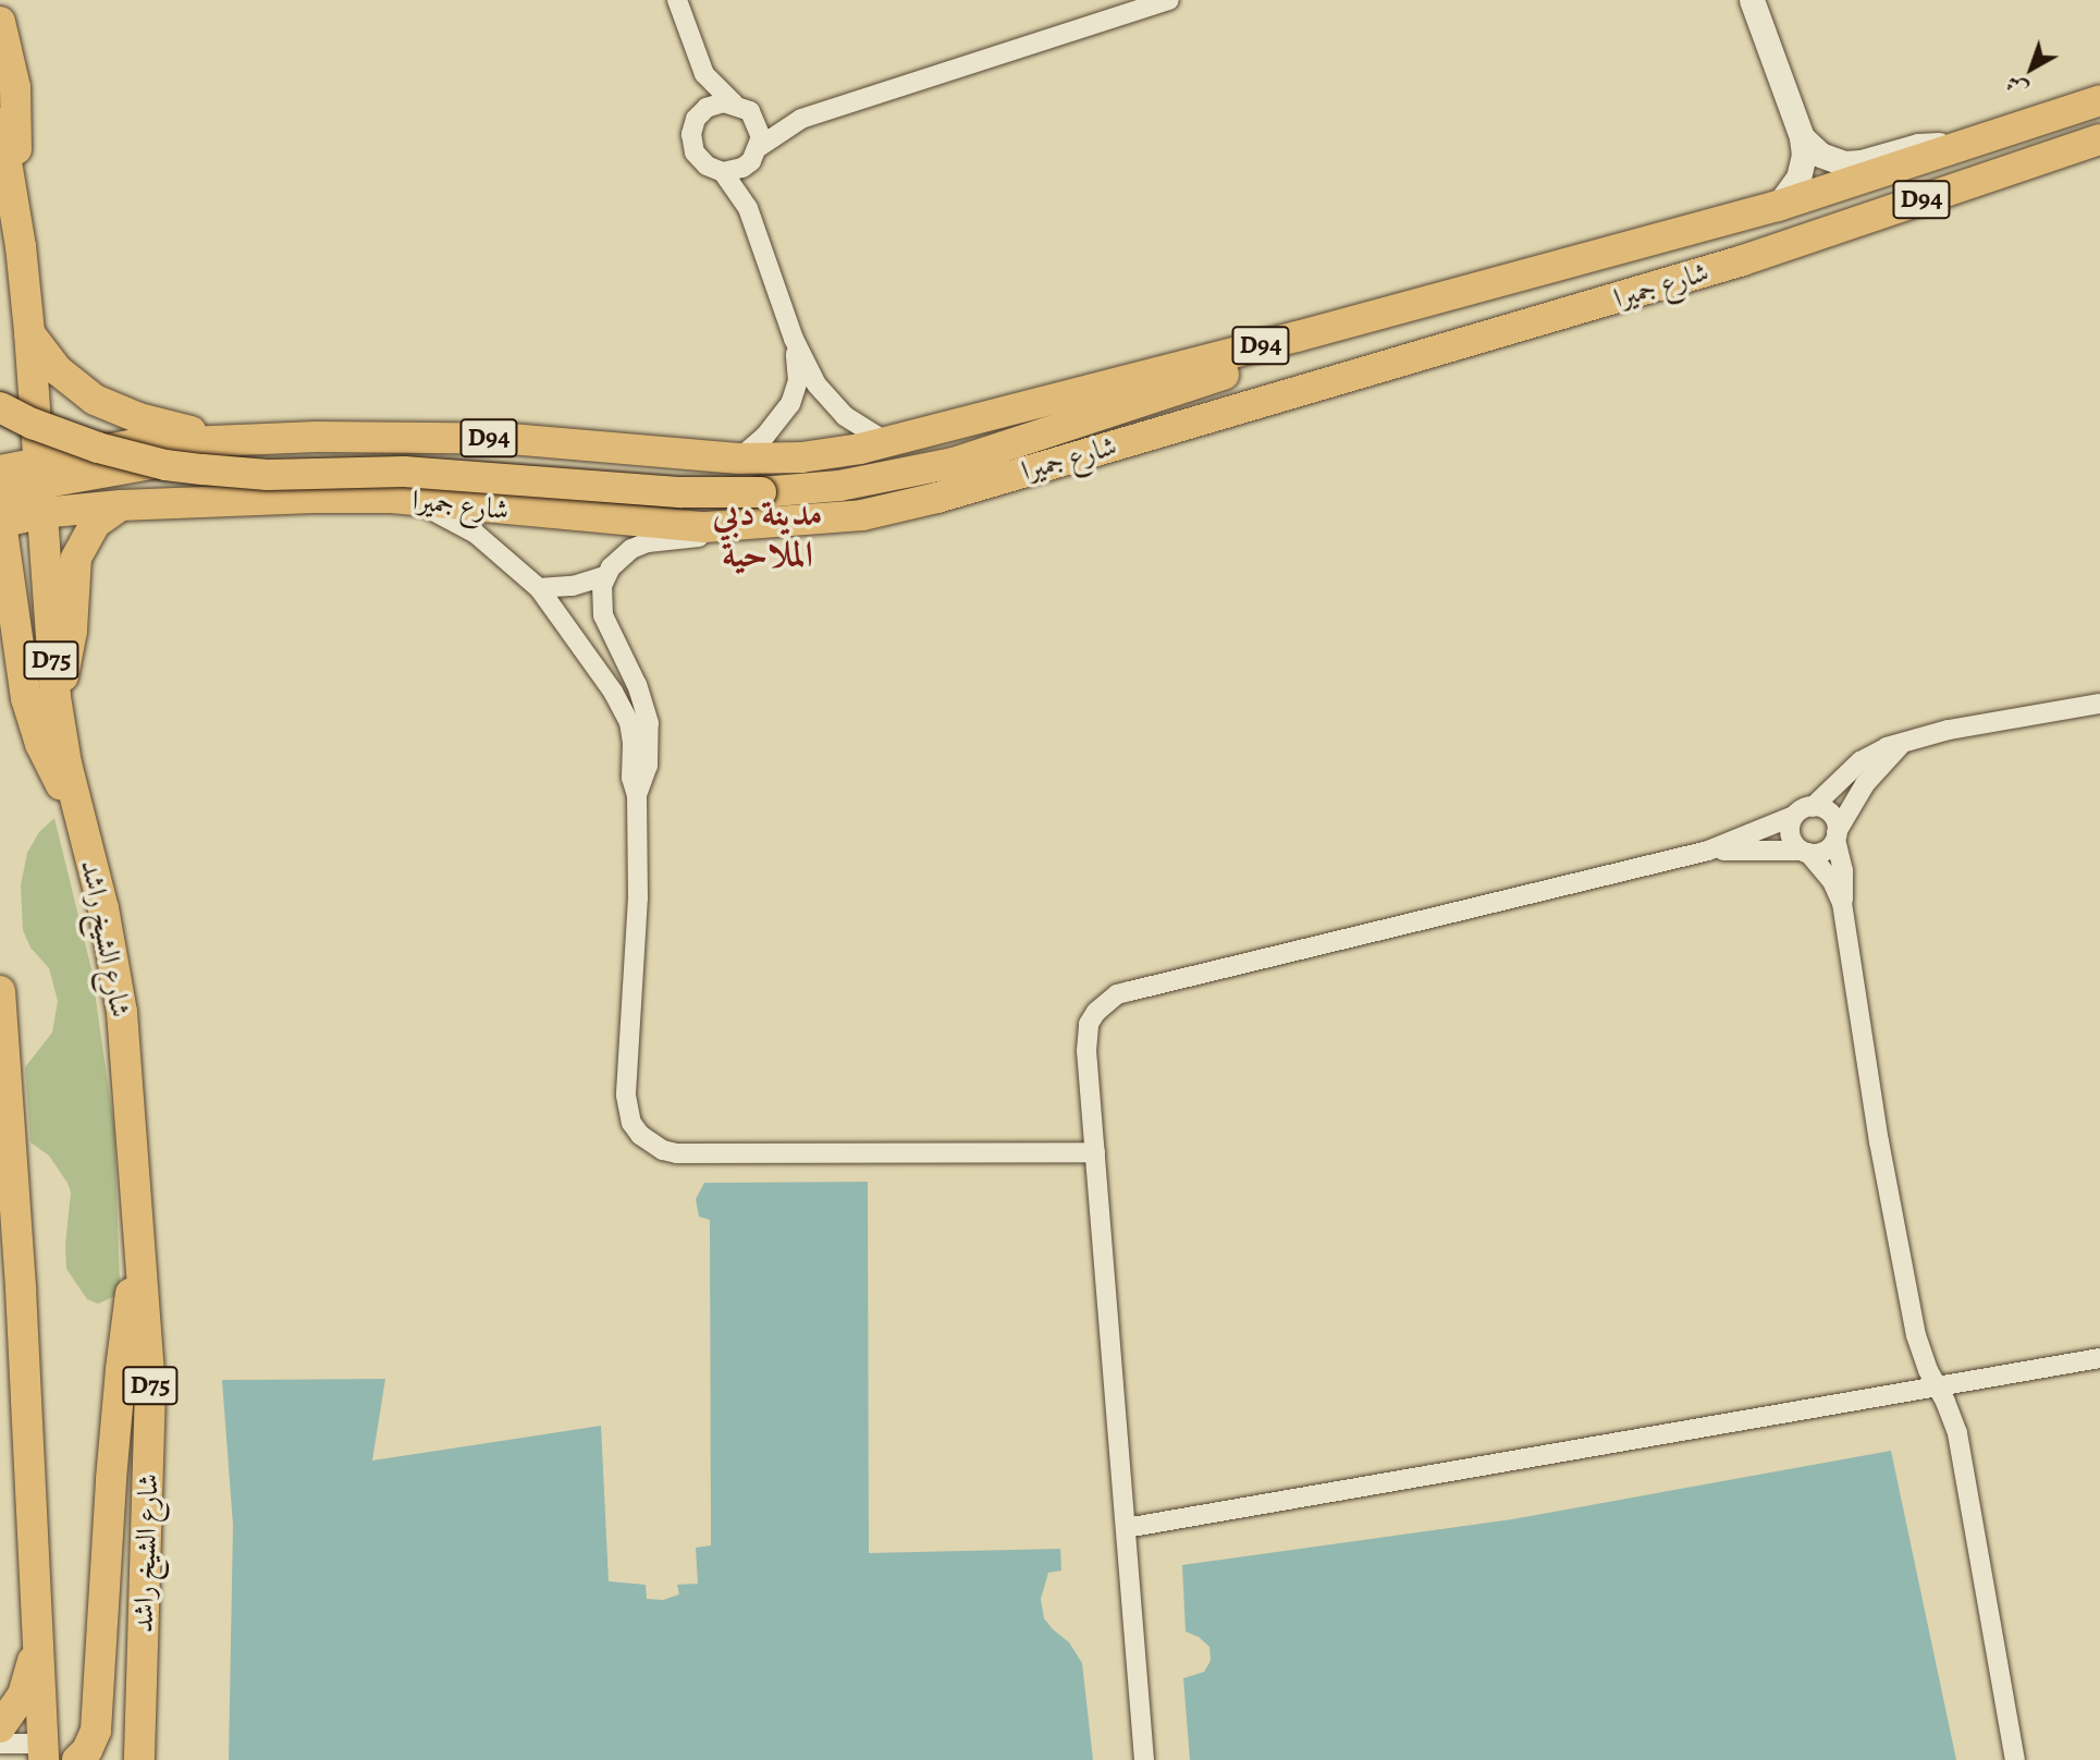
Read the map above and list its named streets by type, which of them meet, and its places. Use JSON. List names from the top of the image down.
{
  "streets": {
    "main road": [
      "D94",
      "شارع جميرا",
      "D75",
      "شارع الشيخ راشد"
    ]
  },
  "crossings": [
    ["شارع جميرا", "شارع الشيخ راشد"]
  ],
  "districts": ["مدينة دبي الملاحية"],
  "north": "bottom left"
}
